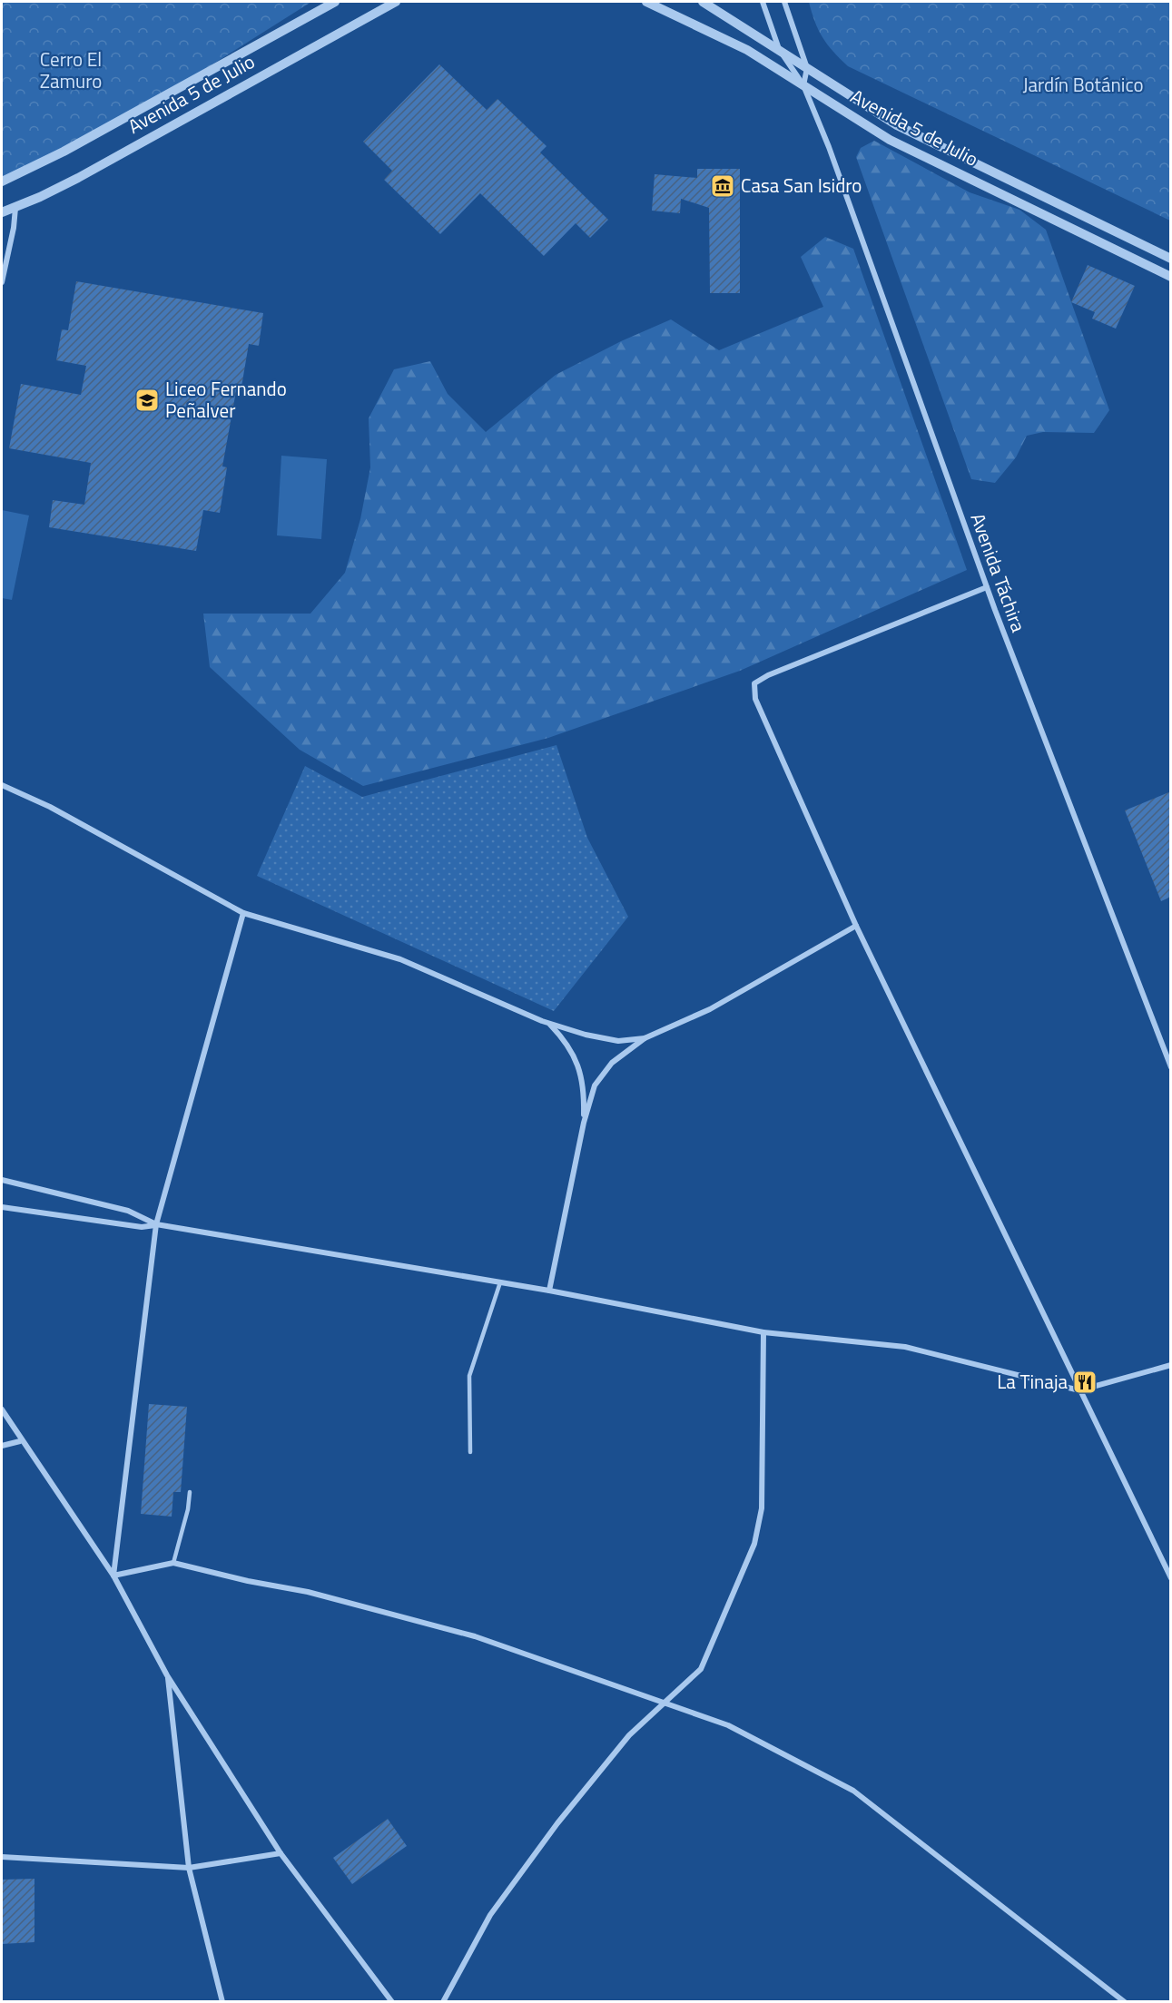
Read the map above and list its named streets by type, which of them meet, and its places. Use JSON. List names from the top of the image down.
{
  "streets": {
    "street": ["Avenida 5 de Julio", "Avenida Táchira"]
  },
  "crossings": [
    ["Avenida 5 de Julio", "Avenida Táchira"]
  ],
  "parks": ["Cerro El Zamuro", "Jardín Botánico"],
  "places": {
    "museum": ["Casa San Isidro"],
    "school or university": ["Liceo Fernando Peñalver"],
    "restaurant": ["La Tinaja"]
  }
}
